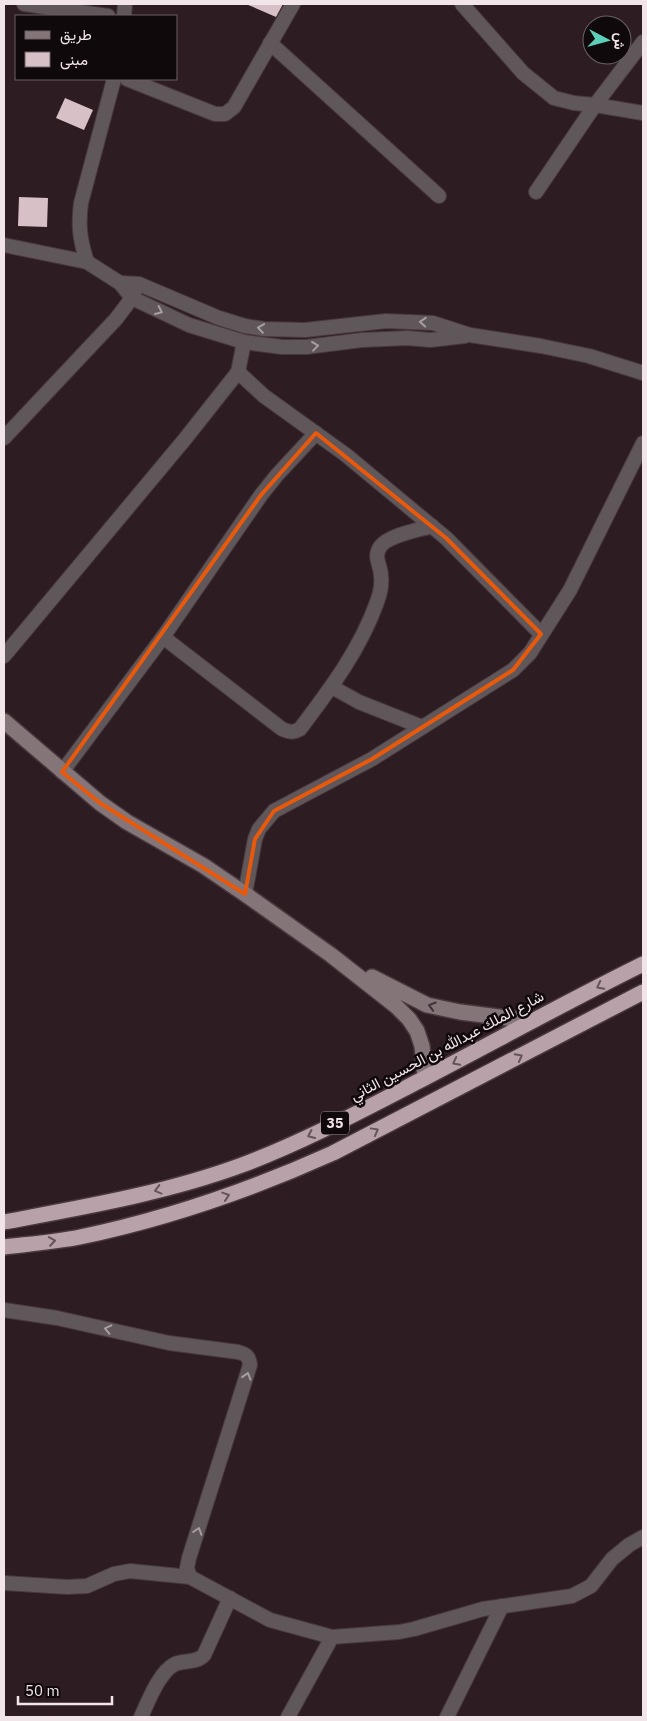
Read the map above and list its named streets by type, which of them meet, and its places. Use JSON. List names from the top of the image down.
{
  "streets": {
    "highway": ["شارع الملك عبدالله بن الحسين الثاني", "35"]
  },
  "legend": ["طريق", "مبنى"],
  "scale_bar": "50 m",
  "north": "right"
}
